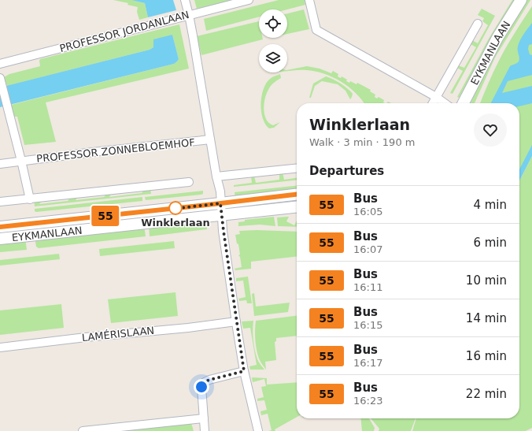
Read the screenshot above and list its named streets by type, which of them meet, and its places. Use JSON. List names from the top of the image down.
{
  "streets": {
    "main road": ["EYKMANLAAN"],
    "street": ["PROFESSOR JORDANLAAN", "PROFESSOR ZONNEBLOEMHOF", "LAMÉRISLAAN"]
  },
  "places": ["Winklerlaan"],
  "lines": ["bus line 55"],
  "page": {
    "on_map": "55",
    "heading": [
      ["Winklerlaan", "Walk · 3 min · 190 m"],
      "Departures"
    ],
    "list": [
      {
        "mark": "55",
        "name": "Bus",
        "note": "16:05",
        "value": "4 min"
      },
      {
        "mark": "55",
        "name": "Bus",
        "note": "16:07",
        "value": "6 min"
      },
      {
        "mark": "55",
        "name": "Bus",
        "note": "16:11",
        "value": "10 min"
      },
      {
        "mark": "55",
        "name": "Bus",
        "note": "16:15",
        "value": "14 min"
      },
      {
        "mark": "55",
        "name": "Bus",
        "note": "16:17",
        "value": "16 min"
      },
      {
        "mark": "55",
        "name": "Bus",
        "note": "16:23",
        "value": "22 min"
      }
    ]
  }
}
